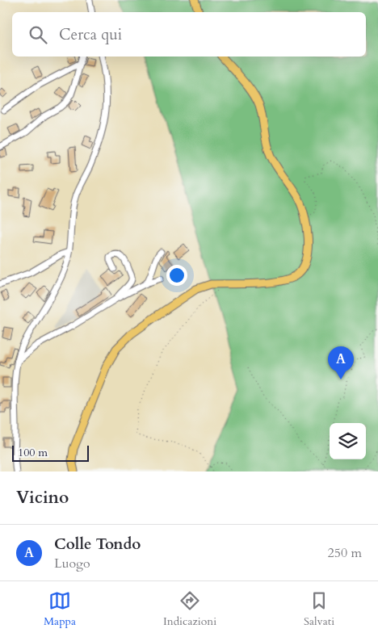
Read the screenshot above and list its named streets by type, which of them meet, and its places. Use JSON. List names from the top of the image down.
{
  "scale_bar": "100 m",
  "page": {
    "search": "Cerca qui",
    "pins": "A",
    "scale": "100 m",
    "heading": "Vicino",
    "list": [
      {
        "mark": "A",
        "name": "Colle Tondo",
        "note": "Luogo",
        "value": "250 m"
      }
    ],
    "nav": ["Mappa", "Indicazioni", "Salvati"]
  }
}
